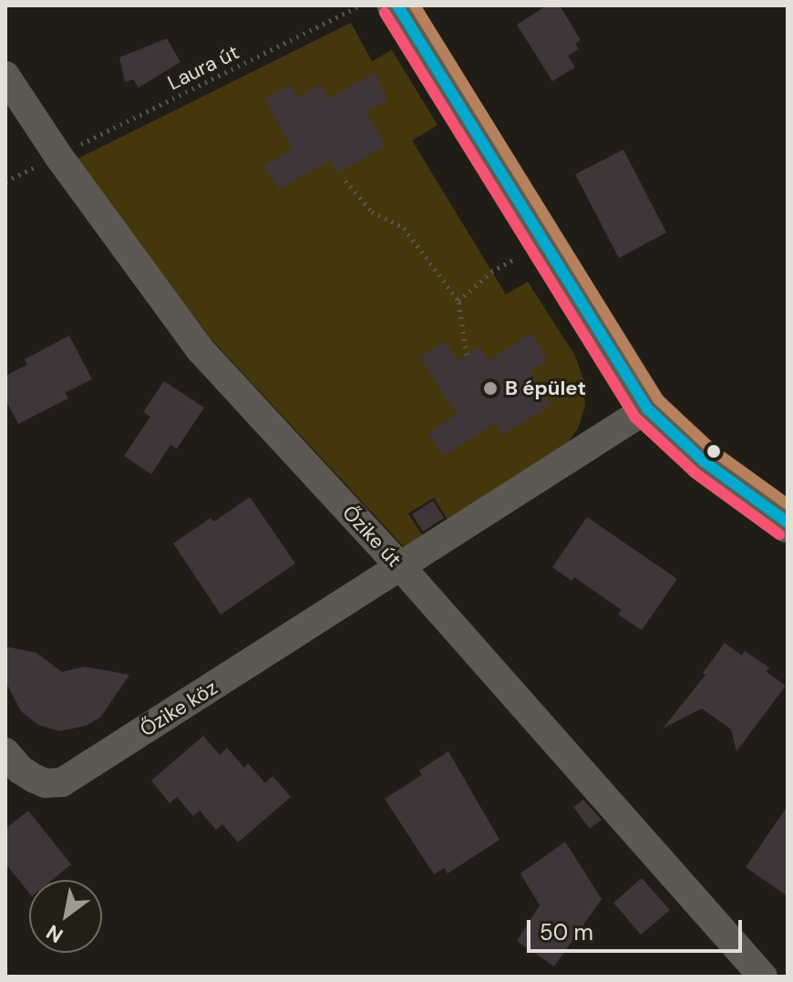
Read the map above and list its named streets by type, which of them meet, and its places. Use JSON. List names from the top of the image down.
{
  "streets": {
    "street": ["Őzike út", "Őzike köz"],
    "path": ["Laura út"]
  },
  "crossings": [
    ["Laura út", "Őzike út"],
    ["Őzike út", "Őzike köz"]
  ],
  "places": ["B épület"],
  "scale_bar": "50 m",
  "north": "bottom left"
}
